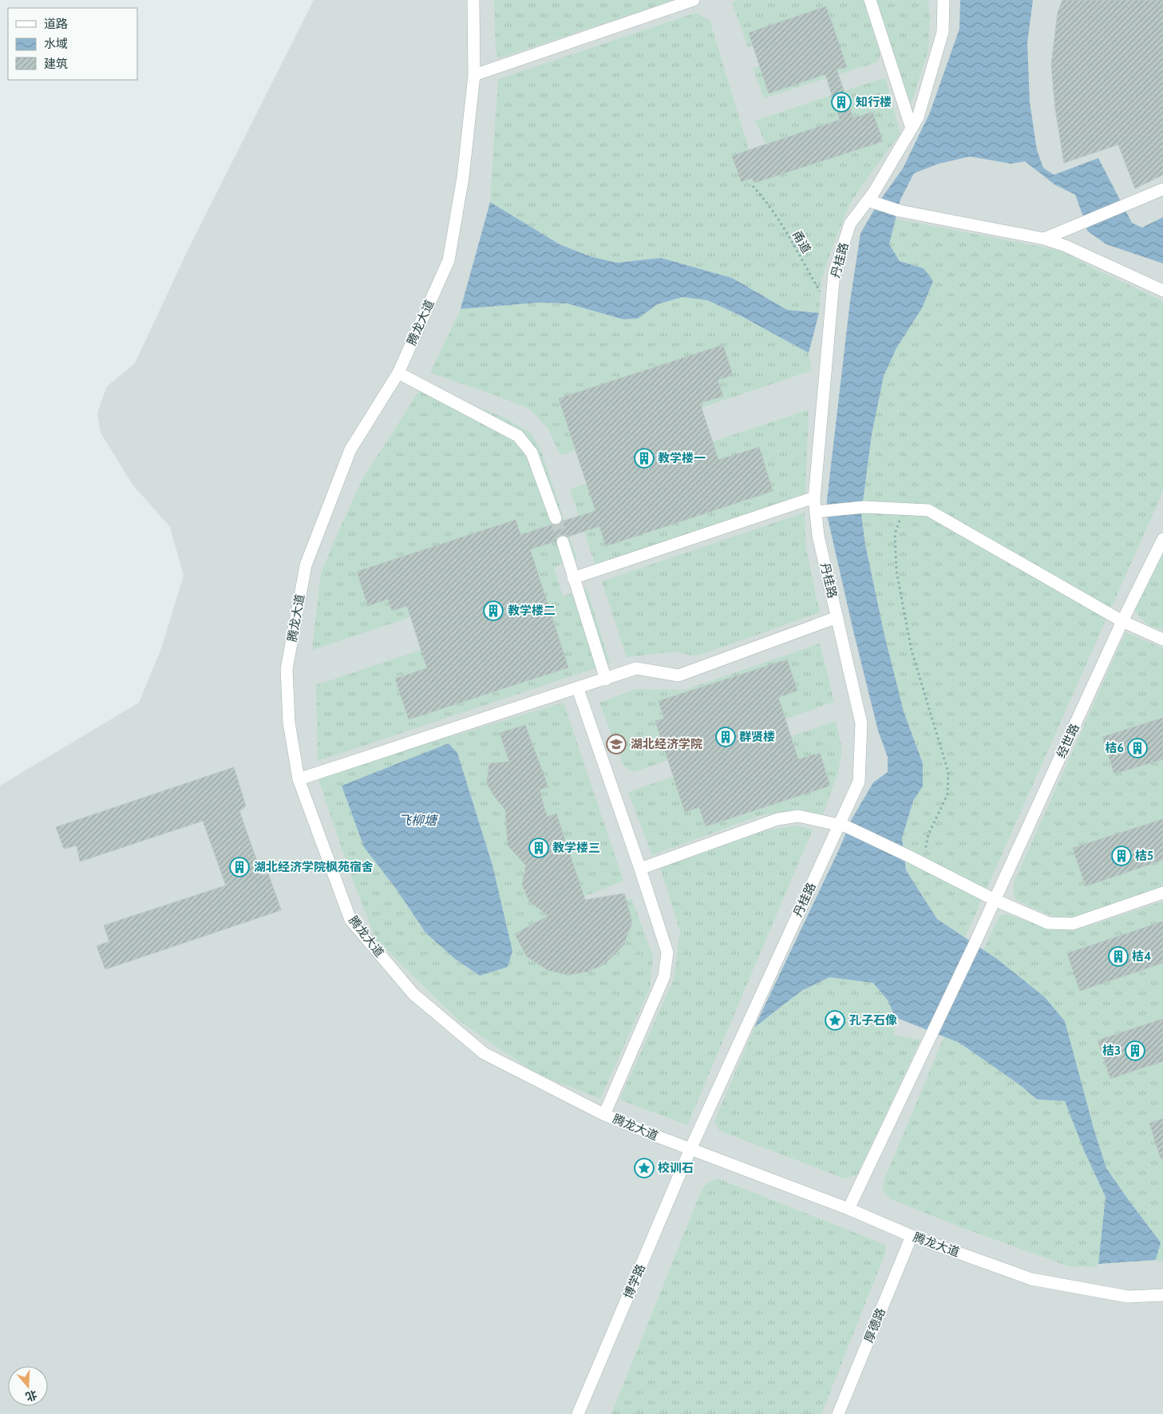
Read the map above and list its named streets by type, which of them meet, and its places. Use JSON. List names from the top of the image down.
{
  "streets": {
    "street": [
      "丹桂路",
      "腾龙大道",
      "经世路",
      "博学路",
      "厚德路"
    ],
    "path": ["甬道"]
  },
  "crossings": [
    ["丹桂路", "腾龙大道"],
    ["丹桂路", "博学路"],
    ["腾龙大道", "经世路"],
    ["腾龙大道", "博学路"],
    ["腾龙大道", "厚德路"]
  ],
  "water": ["飞柳塘"],
  "places": {
    "building": [
      "知行楼",
      "教学楼一",
      "教学楼二",
      "群贤楼",
      "桔6",
      "教学楼三",
      "桔5",
      "湖北经济学院枫苑宿舍",
      "桔4",
      "桔3"
    ],
    "school or university": ["湖北经济学院"],
    "place": ["孔子石像", "校训石"]
  },
  "legend": ["道路", "水域", "建筑"],
  "north": "bottom"
}
